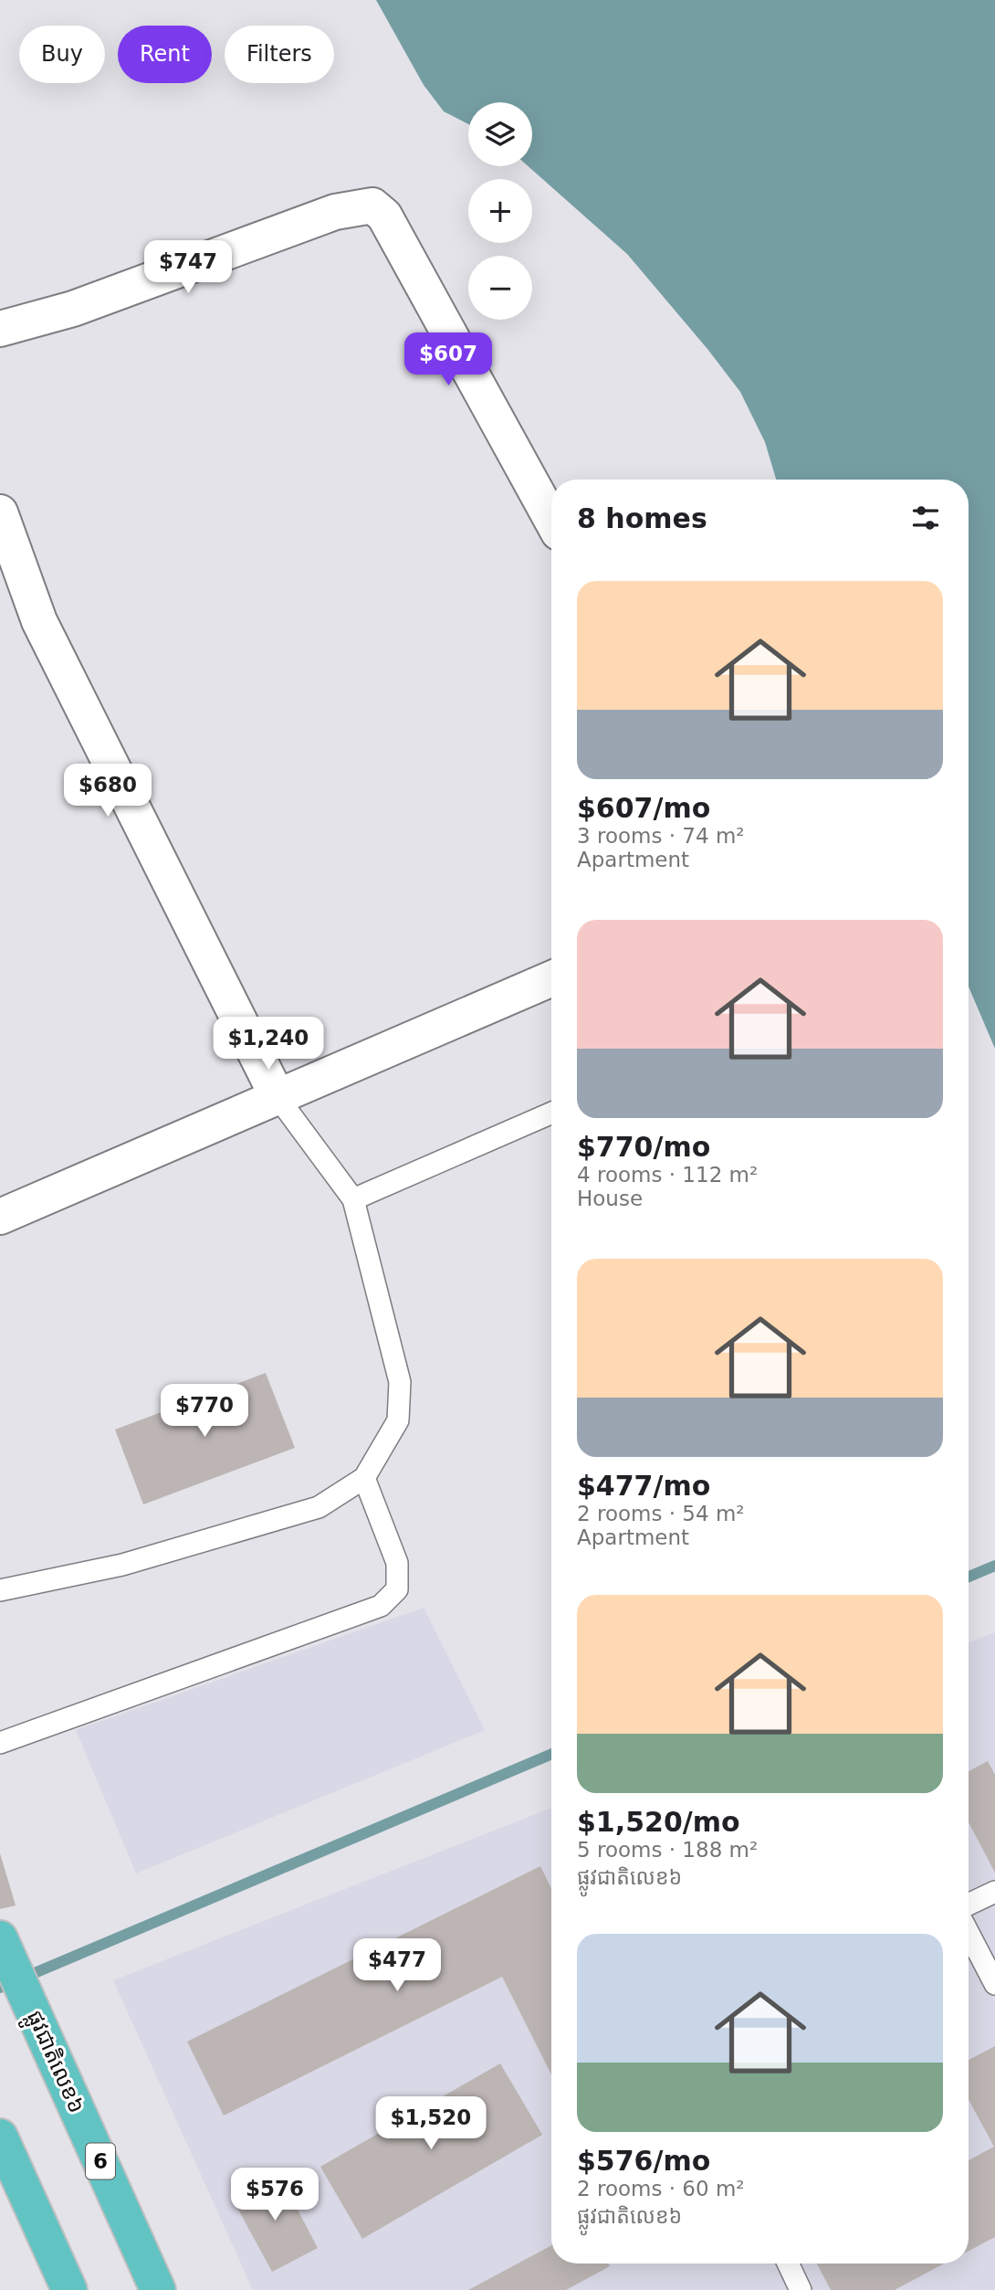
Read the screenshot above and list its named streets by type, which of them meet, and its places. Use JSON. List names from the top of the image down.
{
  "streets": {
    "highway": ["ផ្លូវជាតិលេខ៦", "6"]
  },
  "page": {
    "chip": ["Buy", "Rent", "Filters"],
    "map_buttons": ["+", "−"],
    "price": [
      "$747",
      "$607",
      "$680",
      "$1,240",
      "$770",
      "$477",
      "$1,520",
      "$576"
    ],
    "heading": "8 homes",
    "list": [
      {
        "name": "$607/mo",
        "note": "3 rooms · 74 m² · Apartment"
      },
      {
        "name": "$770/mo",
        "note": "4 rooms · 112 m² · House"
      },
      {
        "name": "$477/mo",
        "note": "2 rooms · 54 m² · Apartment"
      },
      {
        "name": "$1,520/mo",
        "note": "5 rooms · 188 m² · ផ្លូវជាតិលេខ៦"
      },
      {
        "name": "$576/mo",
        "note": "2 rooms · 60 m² · ផ្លូវជាតិលេខ៦"
      }
    ]
  }
}
